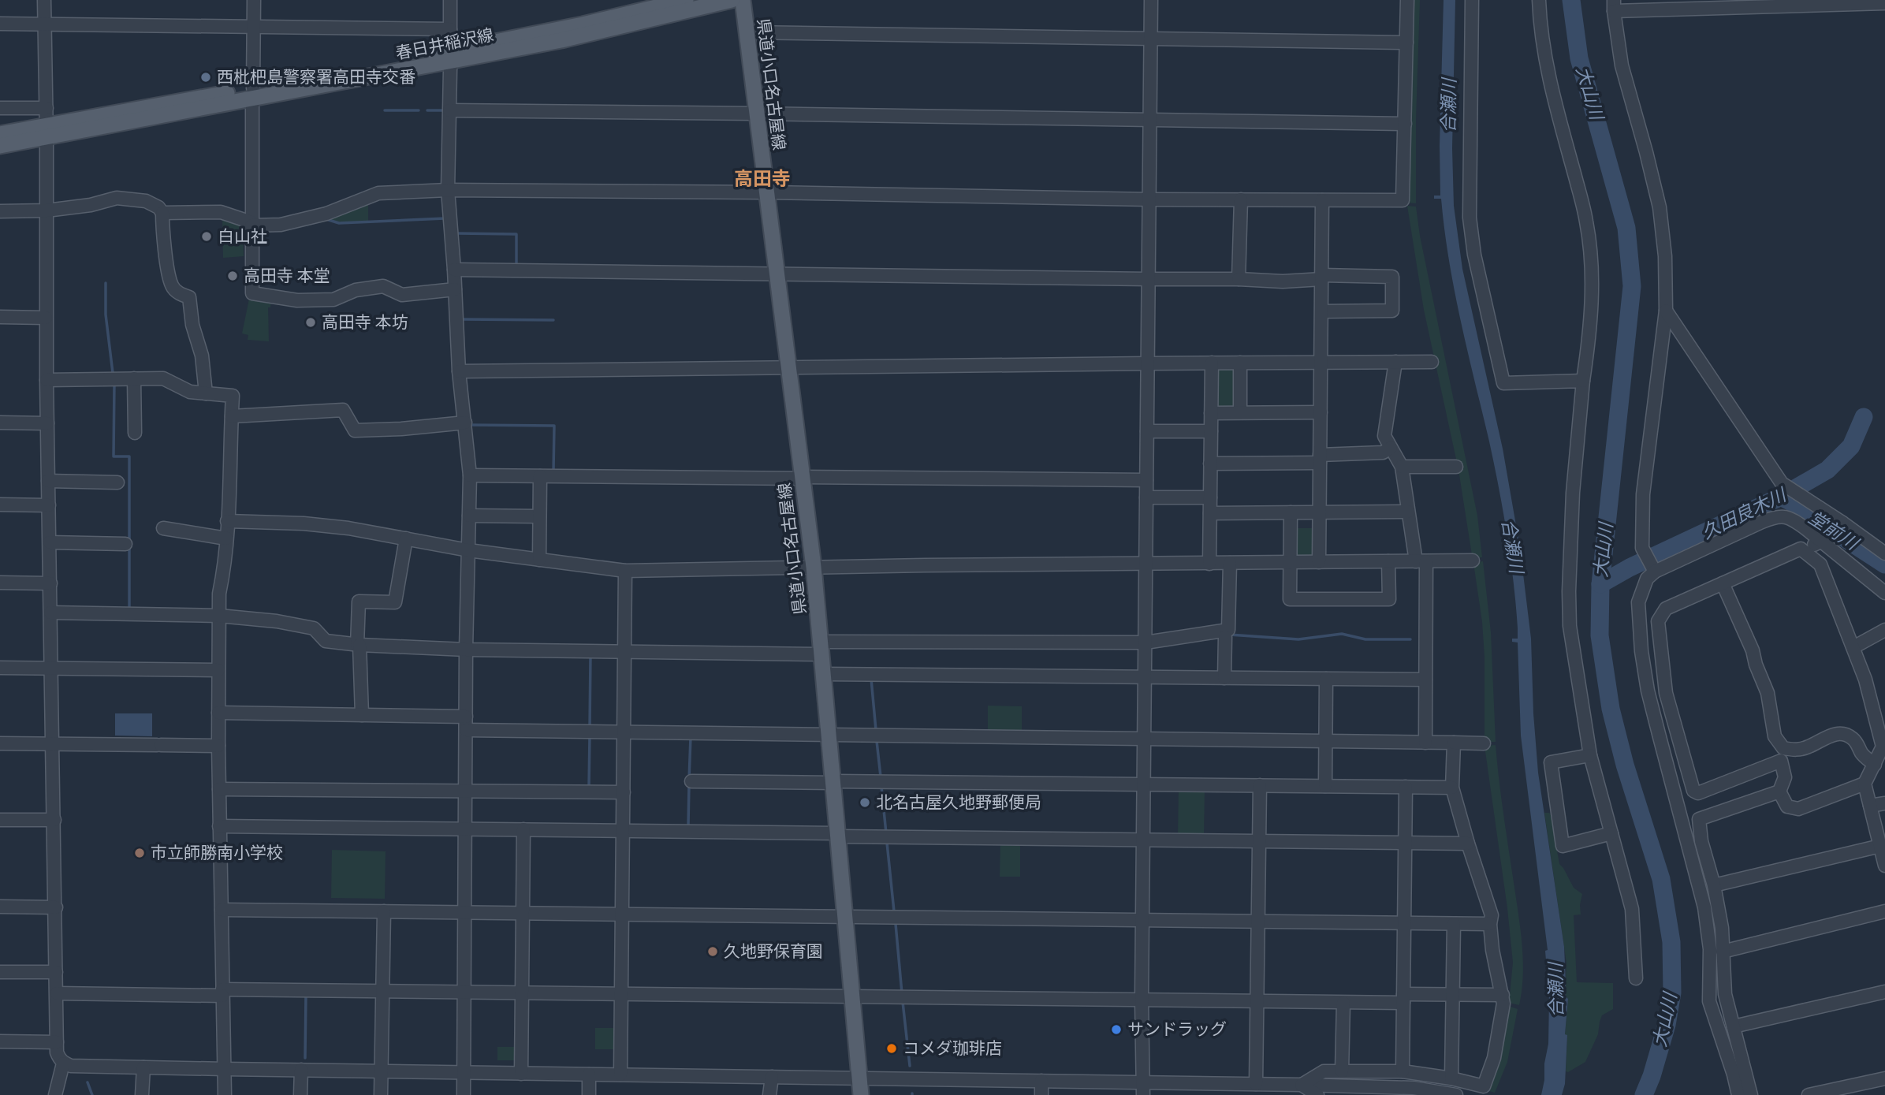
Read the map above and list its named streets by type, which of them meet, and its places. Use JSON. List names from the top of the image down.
{
  "streets": {
    "main road": ["春日井稲沢線", "県道小口名古屋線"]
  },
  "districts": ["高田寺"],
  "water": [
    "大山川",
    "合瀬川",
    "久田良木川",
    "堂前川"
  ],
  "places": [
    "西枇杷島警察署高田寺交番",
    "白山社",
    "高田寺 本堂",
    "高田寺 本坊",
    "北名古屋久地野郵便局",
    "市立師勝南小学校",
    "久地野保育園",
    "サンドラッグ",
    "コメダ珈琲店"
  ]
}
